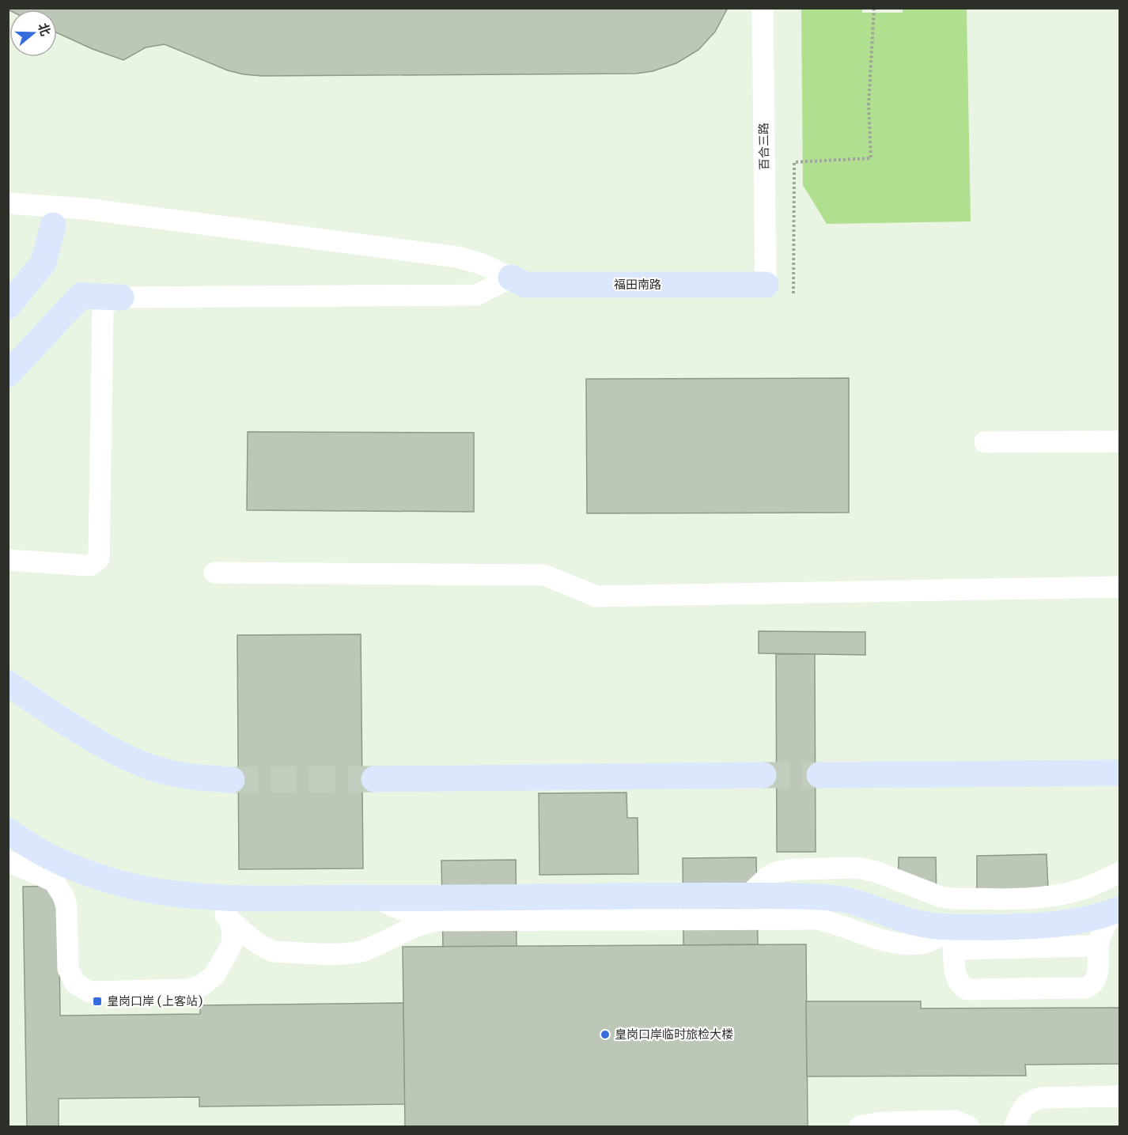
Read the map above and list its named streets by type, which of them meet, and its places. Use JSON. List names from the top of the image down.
{
  "streets": {
    "main road": ["福田南路"],
    "street": ["百合三路"]
  },
  "crossings": [
    ["百合三路", "福田南路"]
  ],
  "places": {
    "transit": ["皇岗口岸 (上客站)"],
    "other": ["皇岗口岸临时旅检大楼"]
  },
  "north": "right"
}
